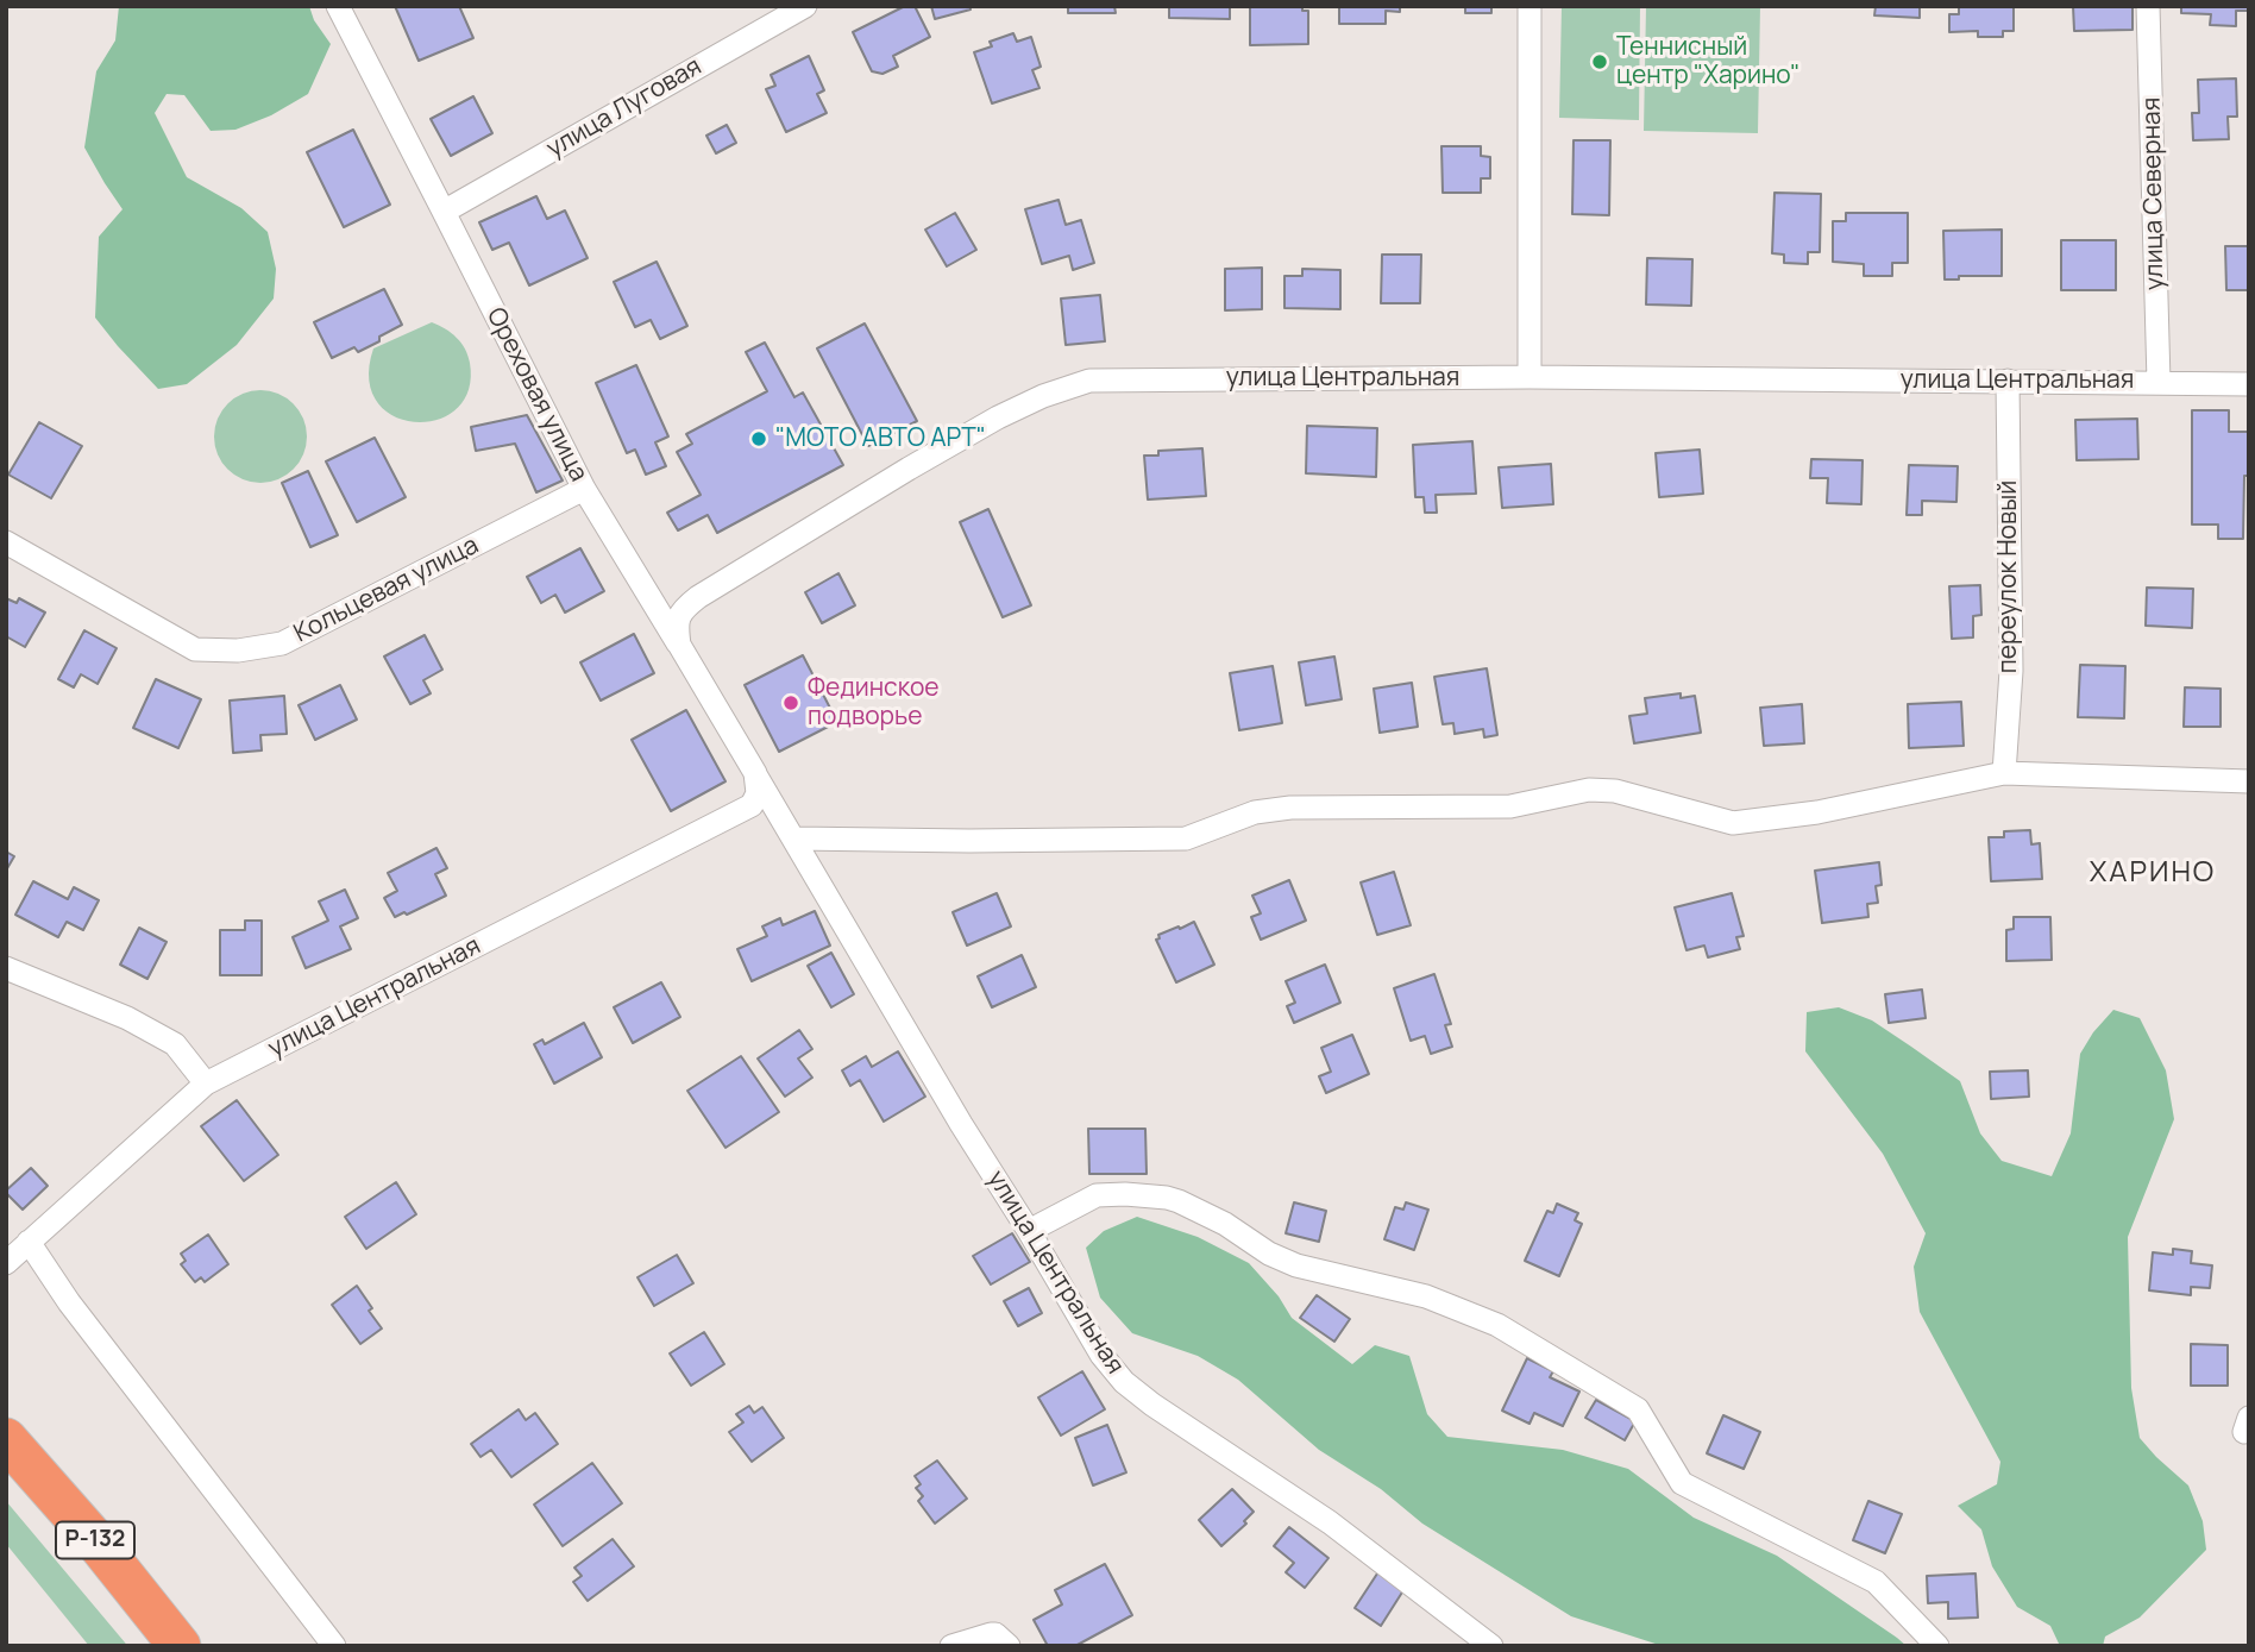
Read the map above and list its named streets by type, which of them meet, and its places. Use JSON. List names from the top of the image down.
{
  "streets": {
    "highway": ["Р-132"],
    "street": [
      "улица Луговая",
      "улица Центральная",
      "Ореховая улица",
      "переулок Новый",
      "Кольцевая улица"
    ]
  },
  "crossings": [
    ["улица Луговая", "Ореховая улица"],
    ["улица Центральная", "Ореховая улица"],
    ["улица Центральная", "переулок Новый"],
    ["Ореховая улица", "Кольцевая улица"]
  ],
  "districts": ["ХАРИНО"],
  "places": ["Теннисный центр \"Харино\"", "\"МОТО АВТО АРТ\"", "Фединское подворье"]
}
